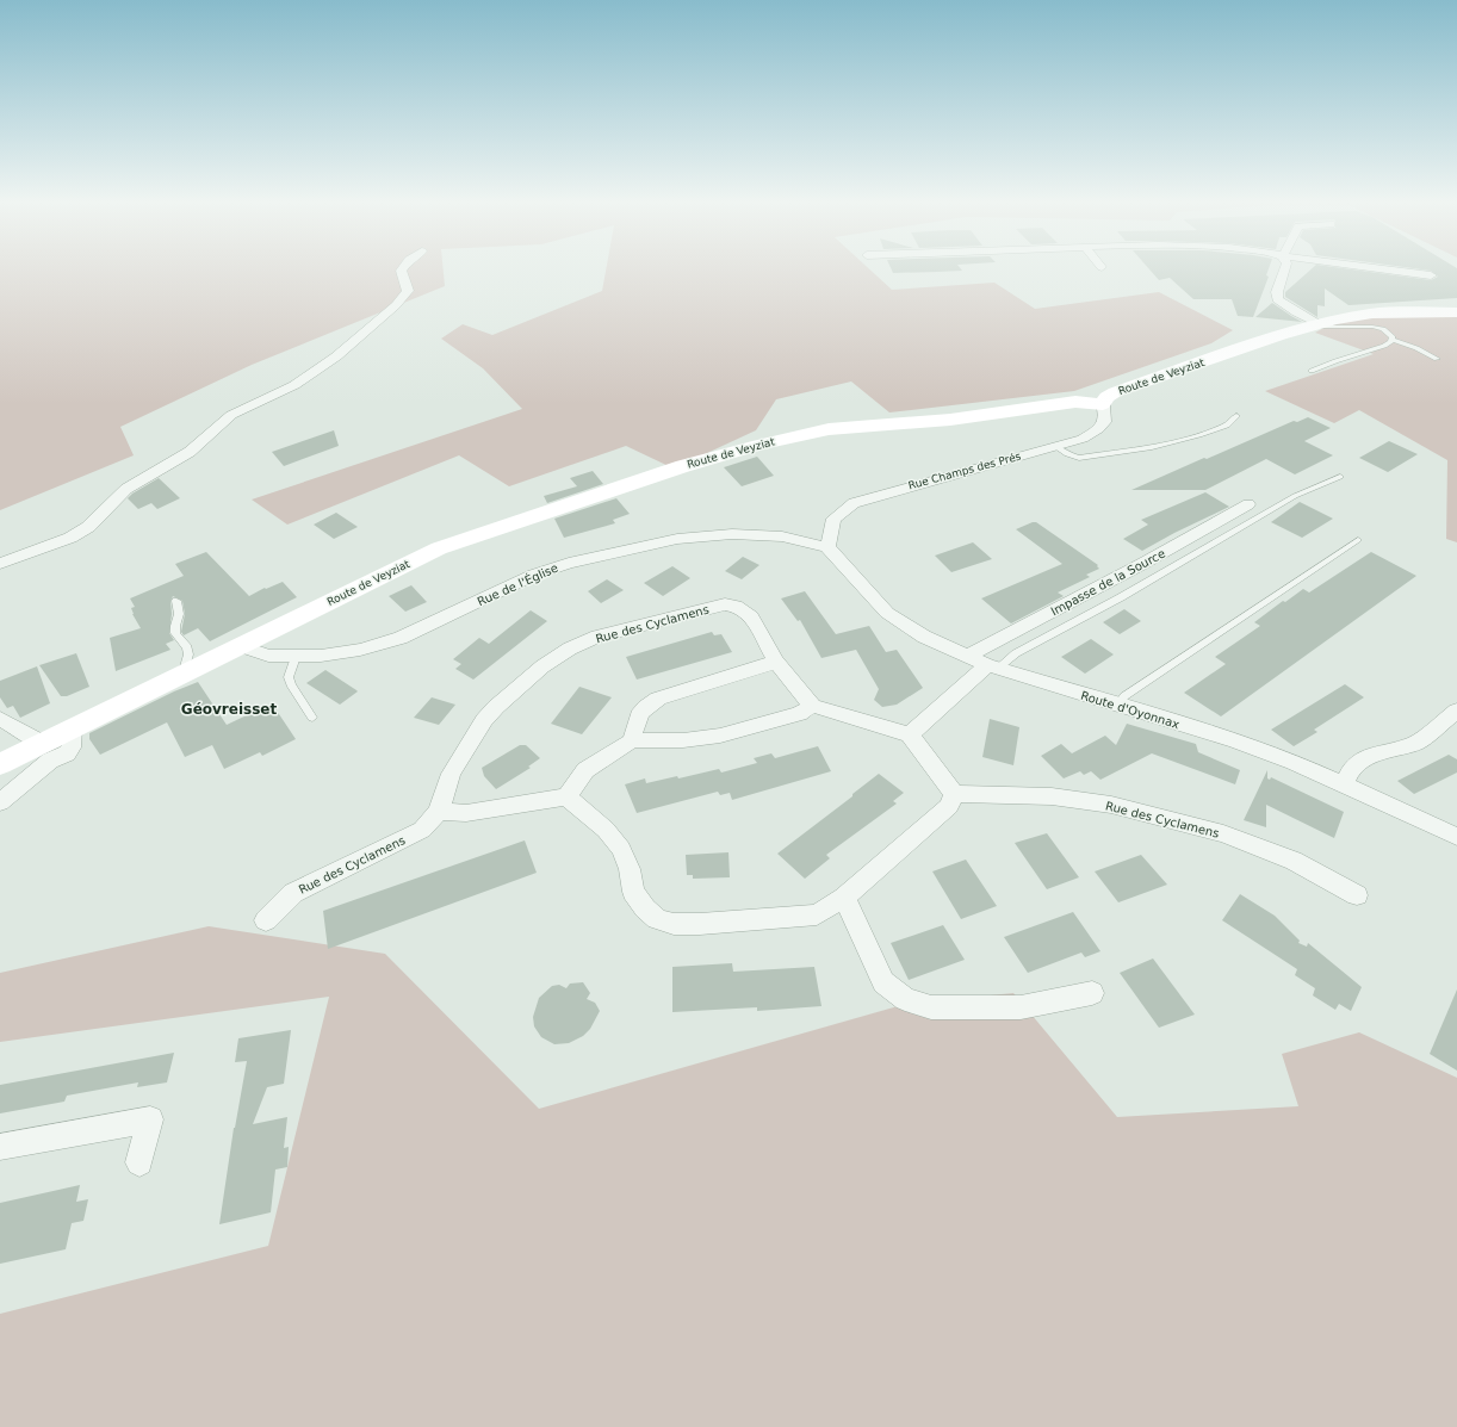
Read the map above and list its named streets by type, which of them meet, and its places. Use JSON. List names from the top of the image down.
{
  "streets": {
    "street": [
      "Route de Veyziat",
      "Rue Champs des Prés",
      "Impasse de la Source",
      "Rue de l'Église",
      "Rue des Cyclamens",
      "Route d'Oyonnax"
    ]
  },
  "crossings": [
    ["Route de Veyziat", "Rue Champs des Prés"],
    ["Route de Veyziat", "Rue de l'Église"],
    ["Rue Champs des Prés", "Rue de l'Église"],
    ["Rue Champs des Prés", "Route d'Oyonnax"],
    ["Impasse de la Source", "Route d'Oyonnax"],
    ["Rue de l'Église", "Route d'Oyonnax"]
  ],
  "districts": ["Géovreisset"]
}
